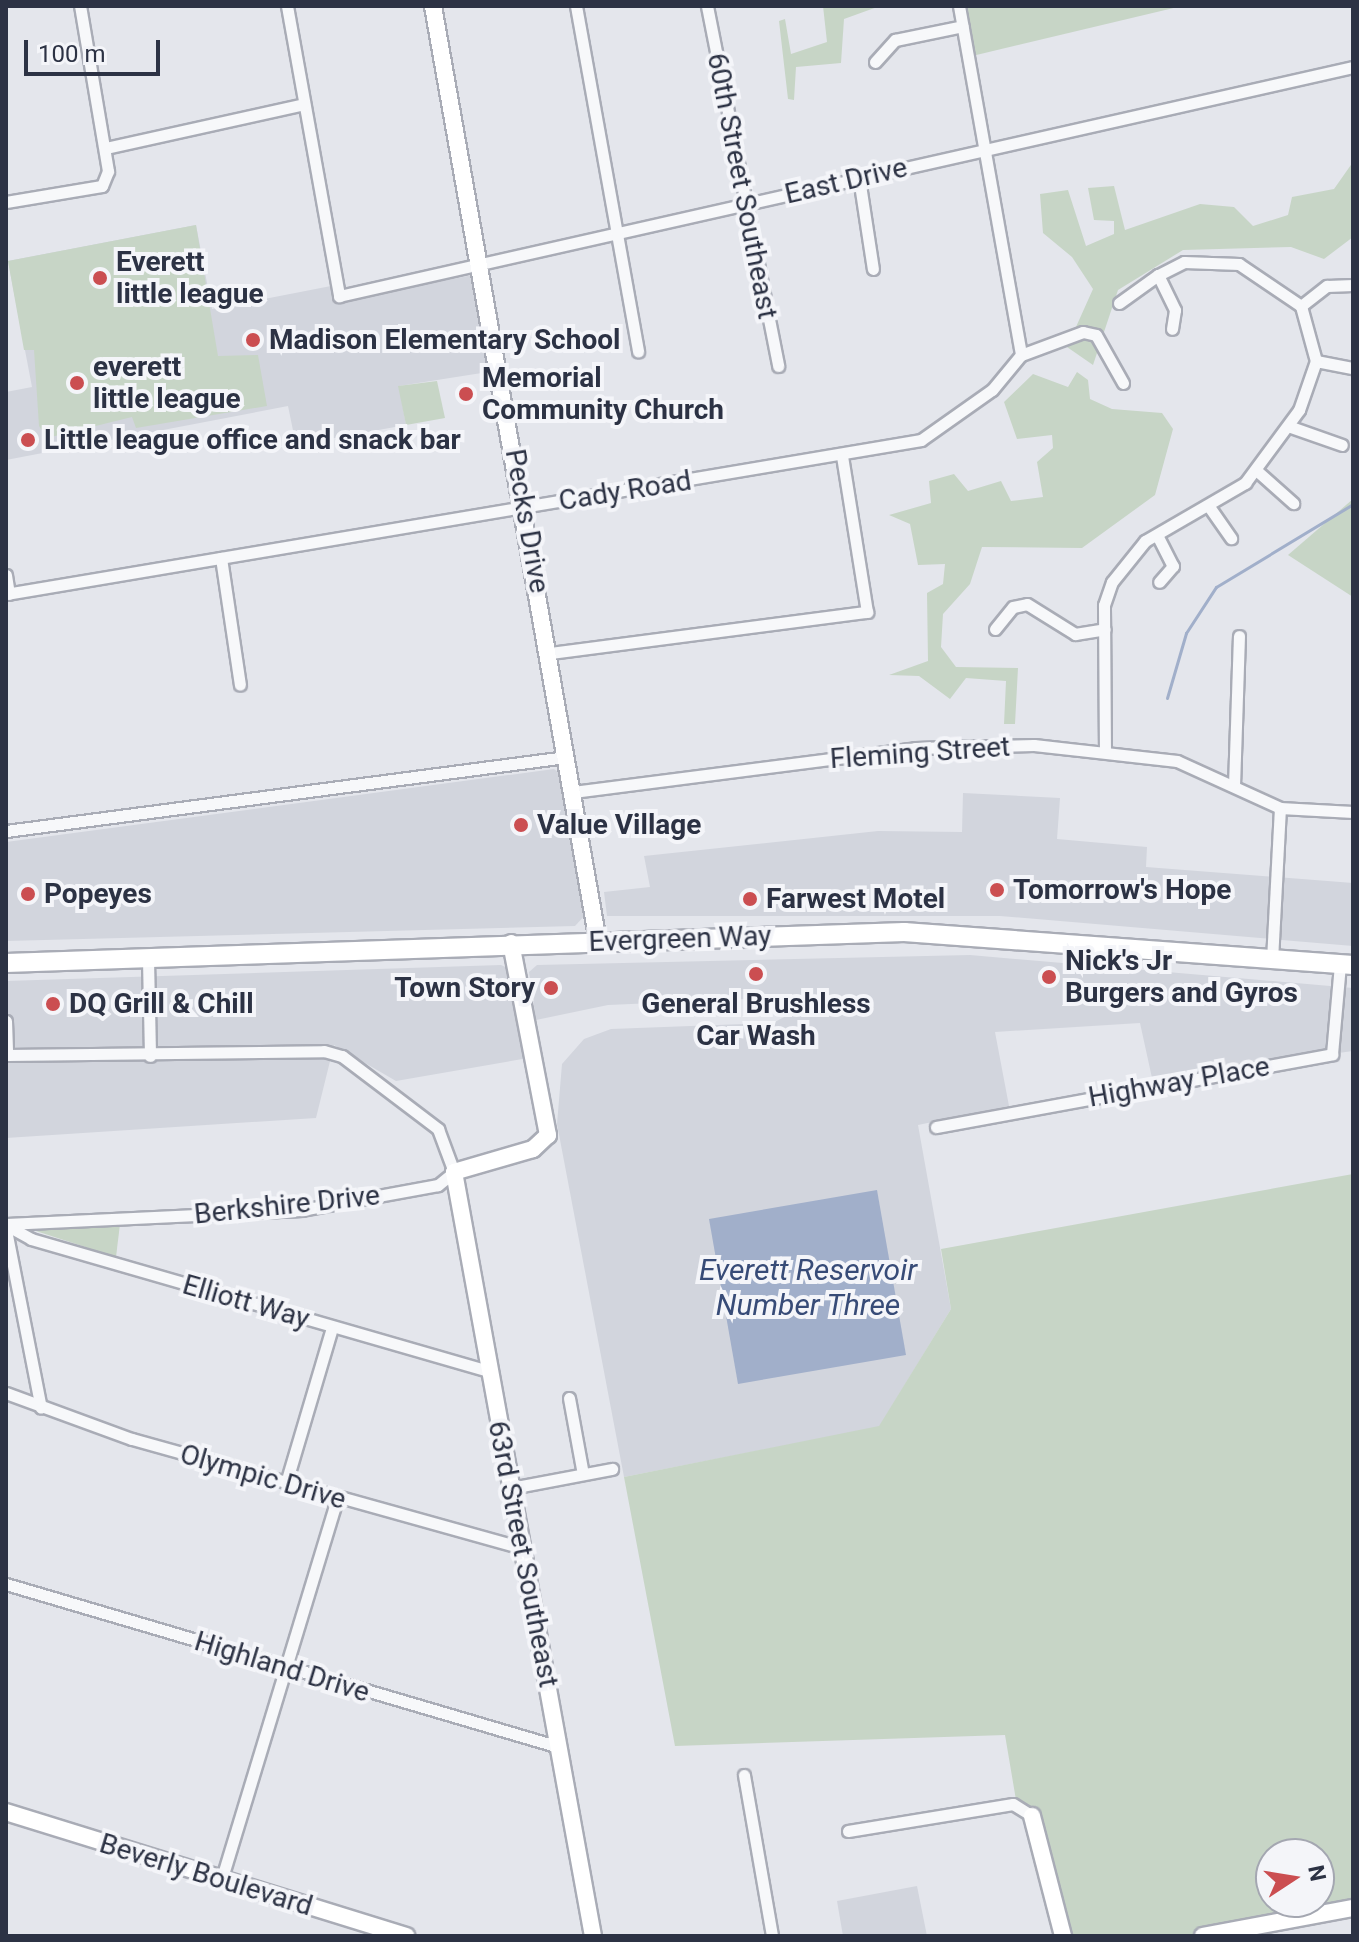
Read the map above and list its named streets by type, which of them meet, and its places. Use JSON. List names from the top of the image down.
{
  "streets": {
    "main road": ["Evergreen Way"],
    "street": [
      "East Drive",
      "60th Street Southeast",
      "Cady Road",
      "Pecks Drive",
      "Fleming Street",
      "Highway Place",
      "Berkshire Drive",
      "Elliott Way",
      "Olympic Drive",
      "63rd Street Southeast",
      "Highland Drive",
      "Beverly Boulevard"
    ]
  },
  "crossings": [
    ["East Drive", "60th Street Southeast"],
    ["East Drive", "Pecks Drive"],
    ["Cady Road", "Pecks Drive"],
    ["Pecks Drive", "Fleming Street"],
    ["Pecks Drive", "Evergreen Way"],
    ["Evergreen Way", "Highway Place"],
    ["Evergreen Way", "Berkshire Drive"],
    ["Berkshire Drive", "Elliott Way"],
    ["Berkshire Drive", "63rd Street Southeast"],
    ["Elliott Way", "63rd Street Southeast"],
    ["Olympic Drive", "63rd Street Southeast"],
    ["63rd Street Southeast", "Highland Drive"]
  ],
  "water": ["Everett Reservoir Number Three"],
  "places": [
    "Everett little league",
    "Madison Elementary School",
    "everett little league",
    "Memorial Community Church",
    "Little league office and snack bar",
    "Value Village",
    "Tomorrow's Hope",
    "Popeyes",
    "Farwest Motel",
    "General Brushless Car Wash",
    "Nick's Jr Burgers and Gyros",
    "Town Story",
    "DQ Grill & Chill"
  ],
  "scale_bar": "100 m",
  "north": "right"
}
